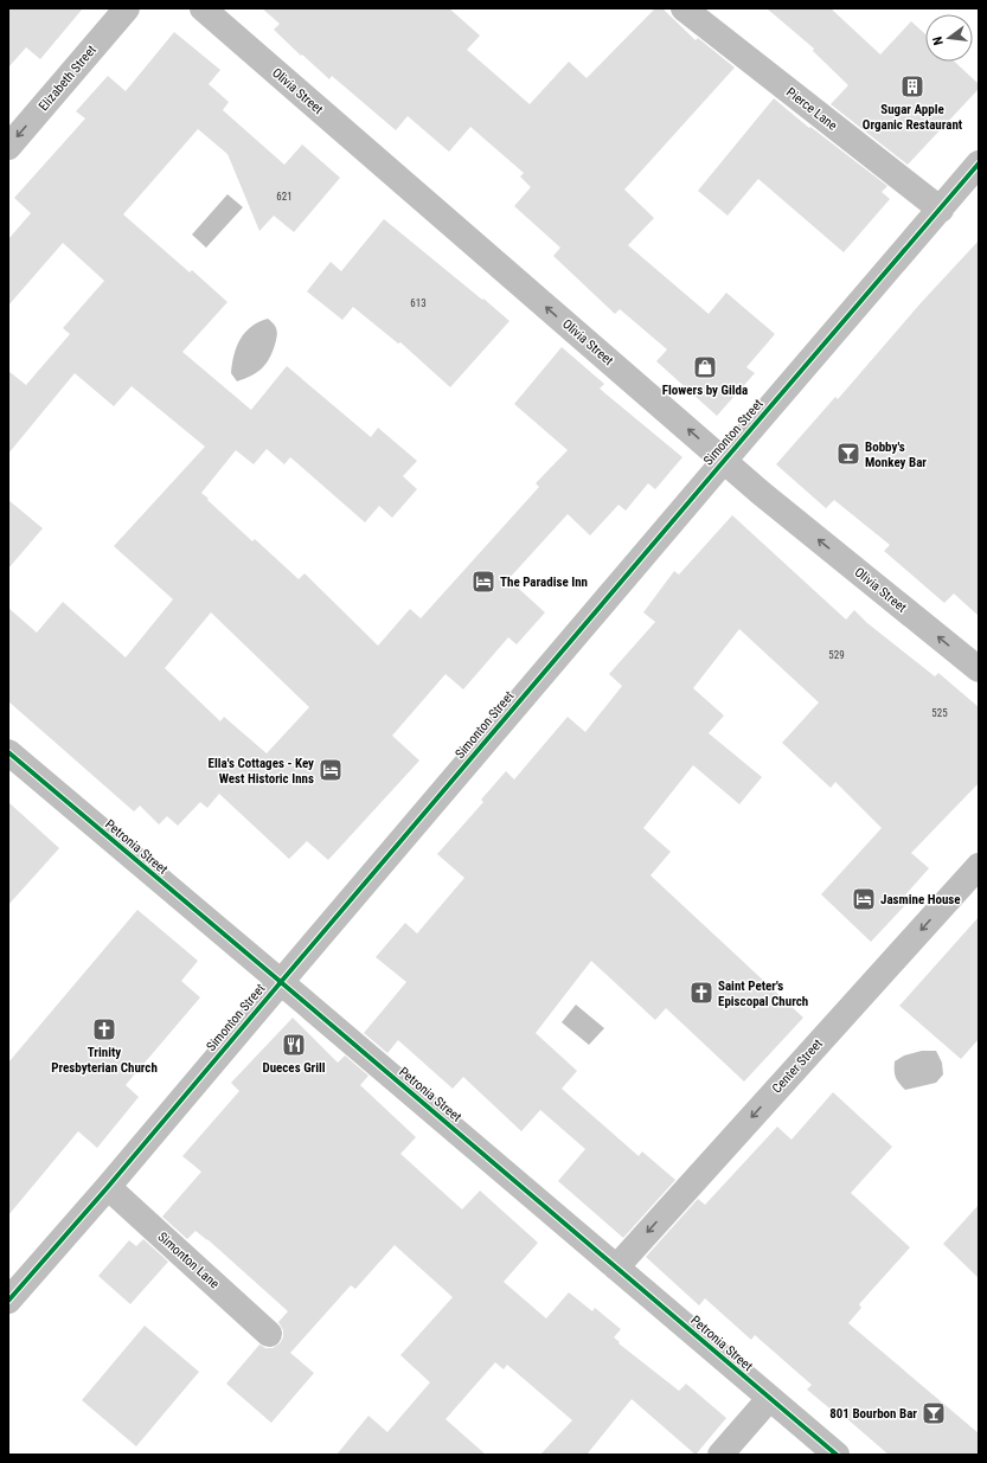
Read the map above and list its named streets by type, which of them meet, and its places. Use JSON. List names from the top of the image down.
{
  "streets": {
    "street": [
      "Elizabeth Street",
      "Olivia Street",
      "Pierce Lane",
      "Simonton Street",
      "Petronia Street",
      "Center Street",
      "Simonton Lane"
    ]
  },
  "crossings": [
    ["Olivia Street", "Simonton Street"],
    ["Pierce Lane", "Simonton Street"],
    ["Simonton Street", "Petronia Street"],
    ["Simonton Street", "Simonton Lane"],
    ["Petronia Street", "Center Street"]
  ],
  "one_way": ["Elizabeth Street", "Olivia Street", "Center Street"],
  "places": {
    "building": ["Sugar Apple Organic Restaurant"],
    "shop": ["Flowers by Gilda"],
    "bar": ["Bobby's Monkey Bar", "801 Bourbon Bar"],
    "hotel": ["The Paradise Inn", "Ella's Cottages - Key West Historic Inns", "Jasmine House"],
    "church": ["Saint Peter's Episcopal Church", "Trinity Presbyterian Church"],
    "restaurant": ["Dueces Grill"]
  },
  "house_numbers": [
    "621",
    "613",
    "529",
    "525"
  ],
  "north": "left"
}
